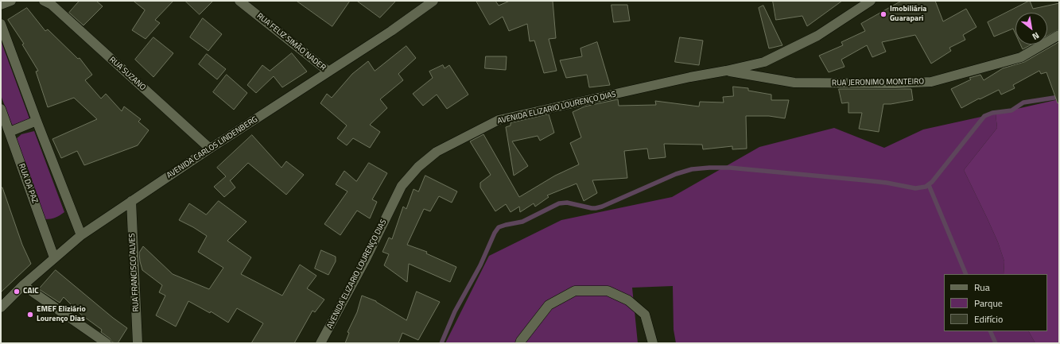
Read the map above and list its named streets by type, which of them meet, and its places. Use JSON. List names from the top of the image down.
{
  "streets": {
    "street": [
      "RUA FELIZ SIMÃO NADER",
      "RUA SUZANO",
      "RUA JERONIMO MONTEIRO",
      "AVENIDA ELIZARIO LOURENÇO DIAS",
      "AVENIDA CARLOS LINDENBERG",
      "RUA DA PAZ",
      "RUA FRANCISCO ALVES"
    ]
  },
  "crossings": [
    ["RUA FELIZ SIMÃO NADER", "AVENIDA CARLOS LINDENBERG"],
    ["RUA SUZANO", "AVENIDA CARLOS LINDENBERG"],
    ["RUA JERONIMO MONTEIRO", "AVENIDA ELIZARIO LOURENÇO DIAS"],
    ["AVENIDA CARLOS LINDENBERG", "RUA DA PAZ"],
    ["AVENIDA CARLOS LINDENBERG", "RUA FRANCISCO ALVES"]
  ],
  "places": ["Imobiliária Guarapari", "CAIC", "EMEF Eliziário Lourenço Dias"],
  "legend": ["Rua", "Parque", "Edifício"],
  "north": "bottom right"
}
